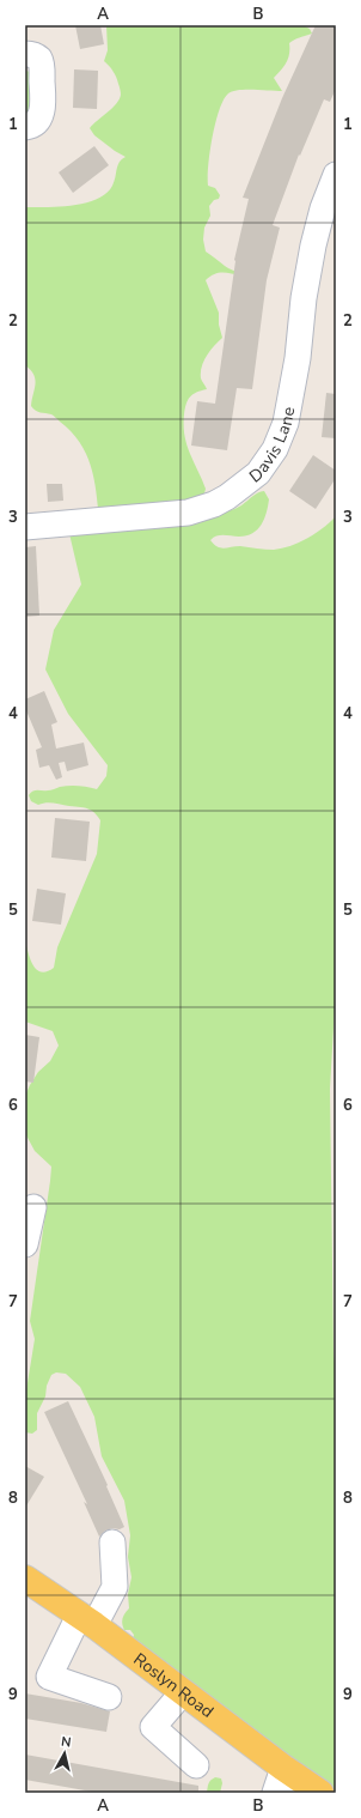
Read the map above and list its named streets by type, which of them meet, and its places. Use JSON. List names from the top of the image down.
{
  "streets": {
    "main road": ["Roslyn Road"],
    "street": ["Davis Lane"]
  },
  "north": "top",
  "grid": {
    "columns": ["A", "B"],
    "rows": [
      "1",
      "2",
      "3",
      "4",
      "5",
      "6",
      "7",
      "8",
      "9"
    ]
  }
}
